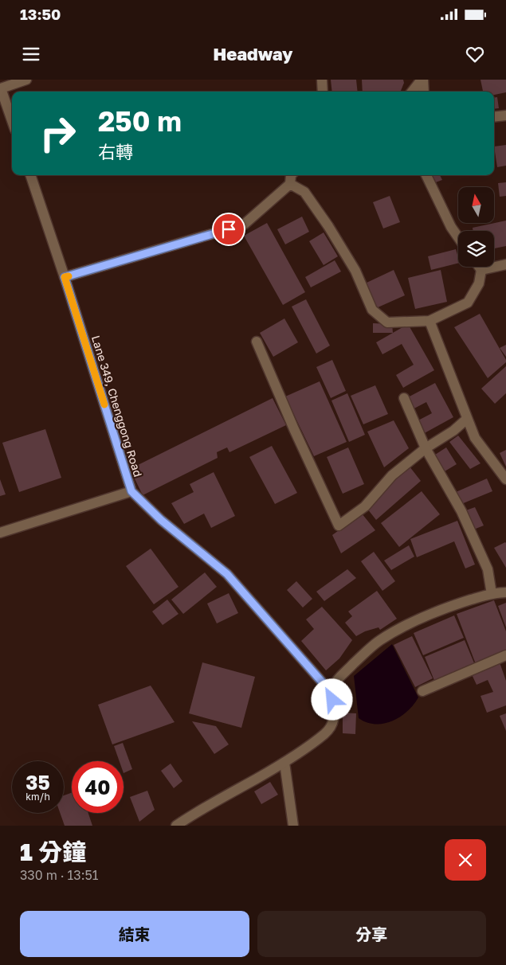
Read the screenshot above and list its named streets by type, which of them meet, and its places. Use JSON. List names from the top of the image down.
{
  "streets": {
    "street": ["Lane 349, Chenggong Road"]
  },
  "north": "top",
  "page": {
    "status": "13:50",
    "header": "Headway",
    "turn": ["250 m", "右轉"],
    "speed": "35 km/h",
    "limit": "40",
    "heading": ["1 分鐘", "330 m · 13:51"],
    "buttons": ["結束", "分享"]
  }
}
